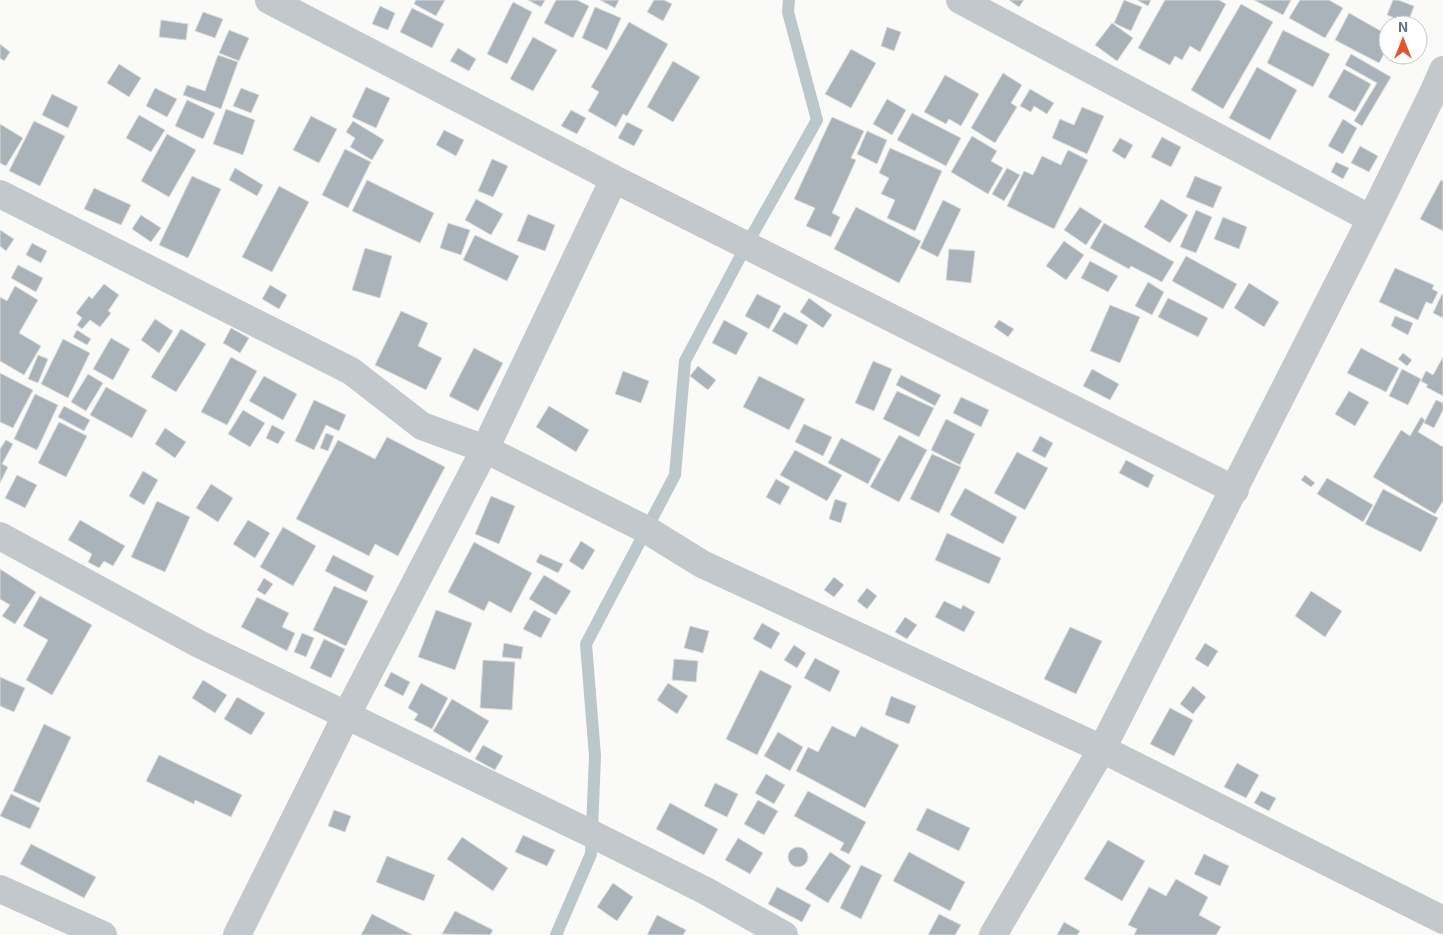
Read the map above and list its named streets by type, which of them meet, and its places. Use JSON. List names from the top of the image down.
{
  "north": "top"
}
